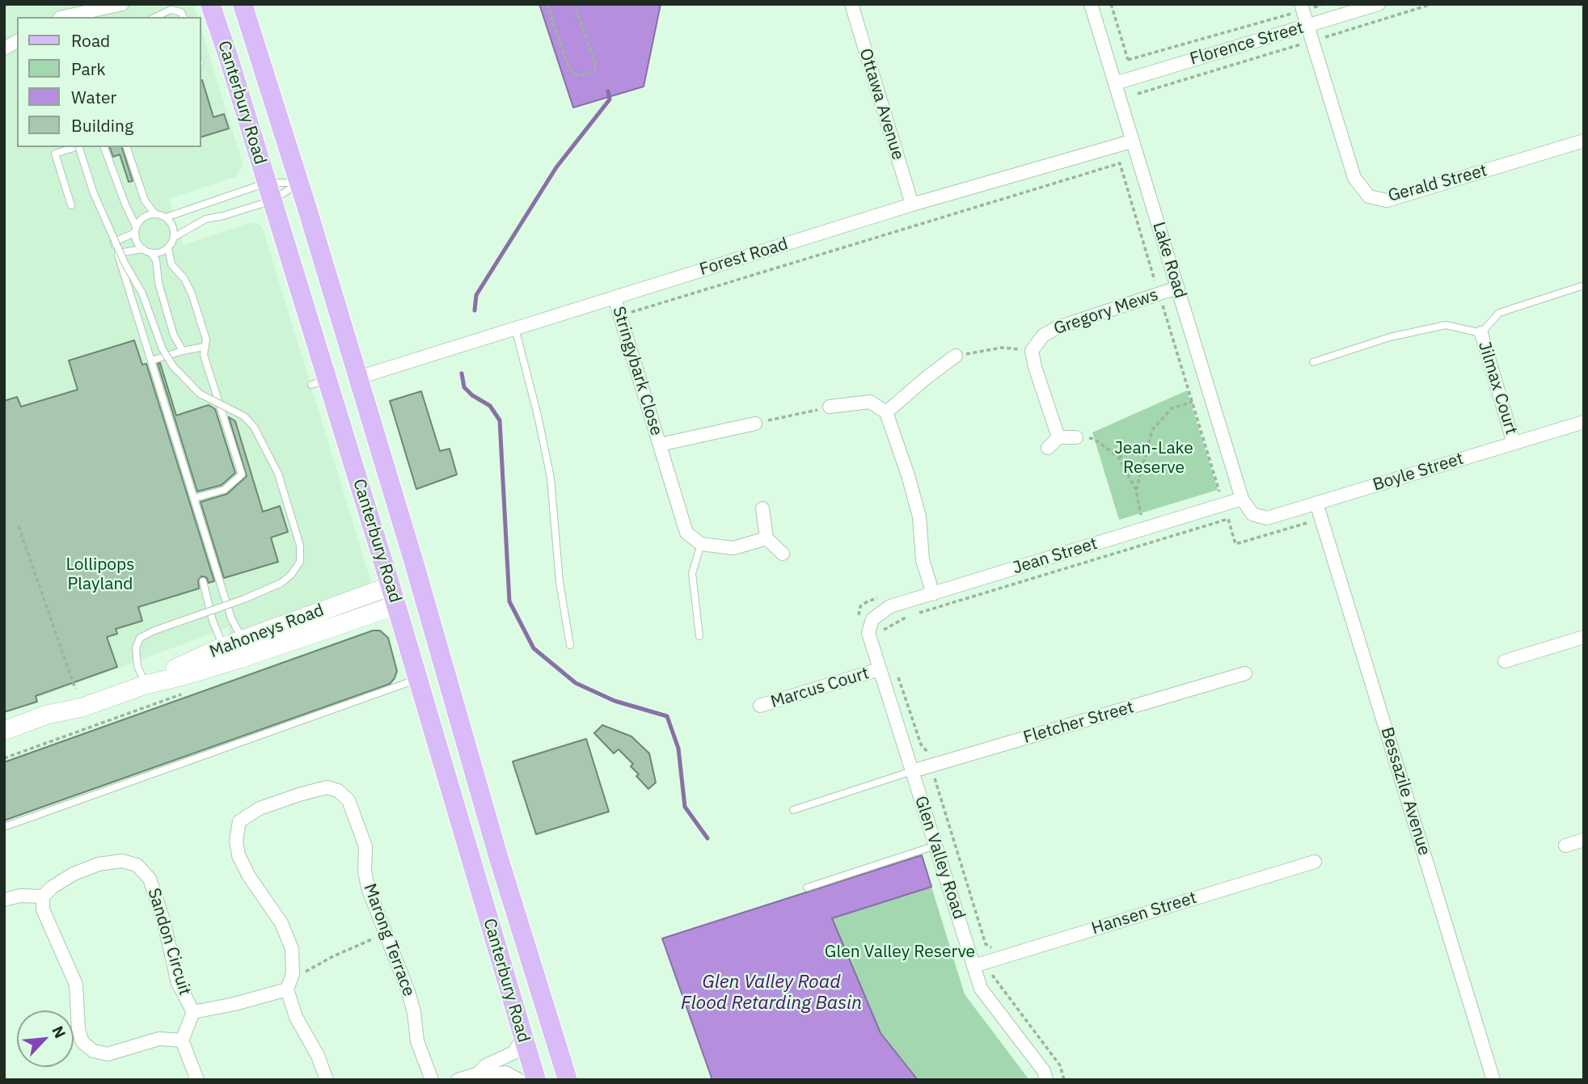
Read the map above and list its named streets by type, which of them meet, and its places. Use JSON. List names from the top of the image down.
{
  "streets": {
    "main road": ["Canterbury Road", "Mahoneys Road"],
    "street": [
      "Florence Street",
      "Ottawa Avenue",
      "Gerald Street",
      "Forest Road",
      "Lake Road",
      "Gregory Mews",
      "Stringybark Close",
      "Jilmax Court",
      "Boyle Street",
      "Jean Street",
      "Marcus Court",
      "Fletcher Street",
      "Bessazile Avenue",
      "Glen Valley Road",
      "Hansen Street",
      "Marong Terrace",
      "Sandon Circuit"
    ]
  },
  "crossings": [
    ["Florence Street", "Gerald Street"],
    ["Florence Street", "Lake Road"],
    ["Canterbury Road", "Forest Road"],
    ["Canterbury Road", "Mahoneys Road"],
    ["Ottawa Avenue", "Forest Road"],
    ["Forest Road", "Lake Road"],
    ["Forest Road", "Stringybark Close"],
    ["Lake Road", "Gregory Mews"],
    ["Lake Road", "Boyle Street"],
    ["Lake Road", "Jean Street"],
    ["Jilmax Court", "Boyle Street"],
    ["Boyle Street", "Bessazile Avenue"],
    ["Jean Street", "Glen Valley Road"],
    ["Marcus Court", "Glen Valley Road"],
    ["Fletcher Street", "Glen Valley Road"],
    ["Glen Valley Road", "Hansen Street"]
  ],
  "water": ["Glen Valley Road Flood Retarding Basin"],
  "parks": ["Jean-Lake Reserve", "Lollipops Playland", "Glen Valley Reserve"],
  "legend": [
    "Road",
    "Park",
    "Water",
    "Building"
  ],
  "north": "top right"
}
